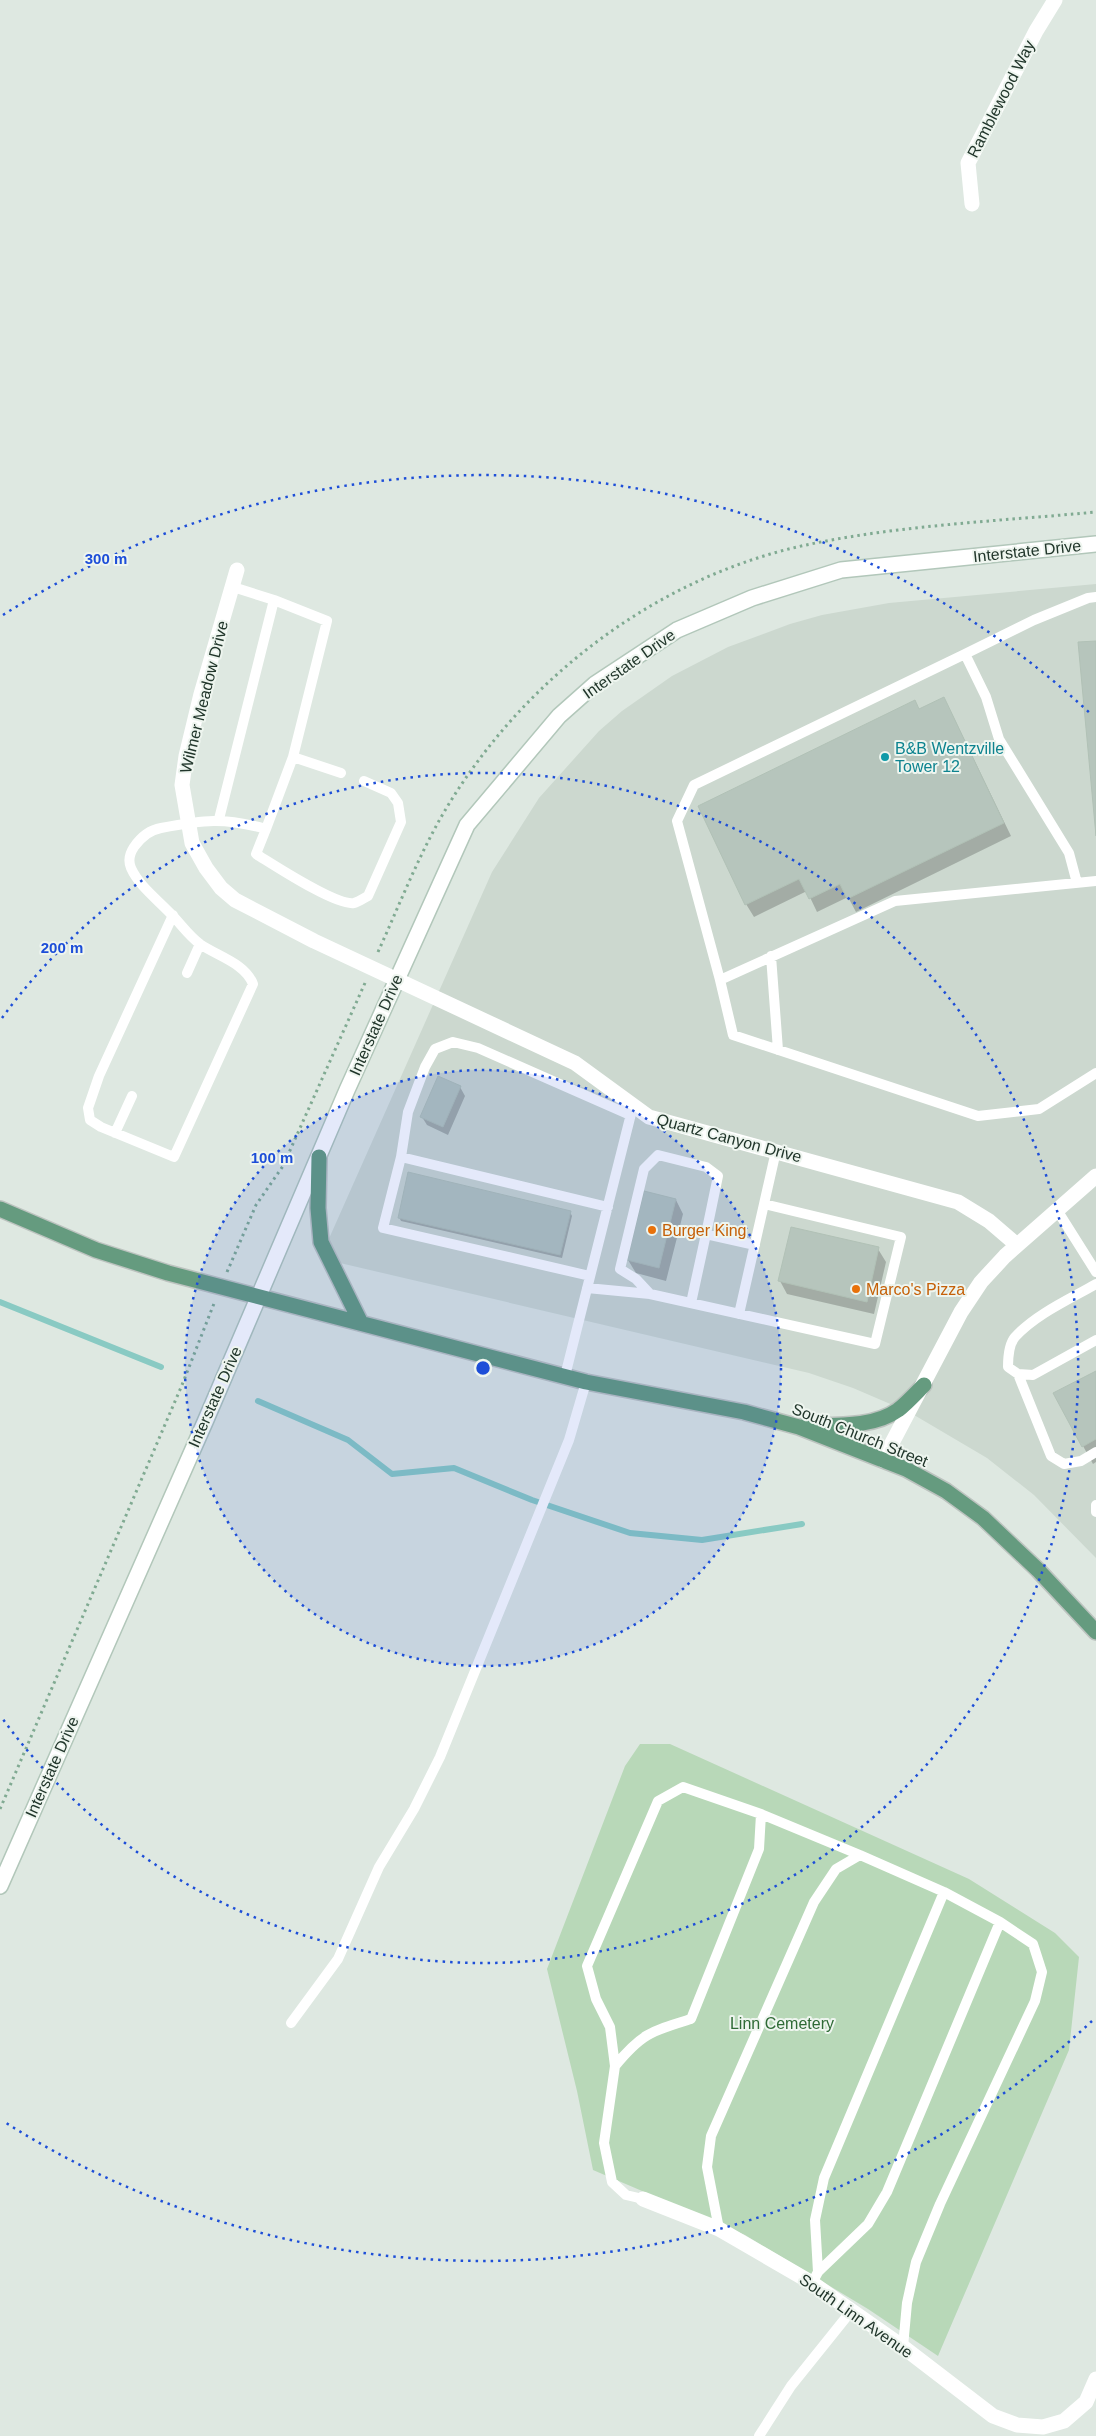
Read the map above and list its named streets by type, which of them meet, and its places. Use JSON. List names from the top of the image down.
{
  "streets": {
    "main road": ["South Church Street"],
    "street": [
      "Ramblewood Way",
      "Interstate Drive",
      "Wilmer Meadow Drive",
      "Quartz Canyon Drive",
      "South Linn Avenue"
    ]
  },
  "crossings": [
    ["Interstate Drive", "Wilmer Meadow Drive"],
    ["Interstate Drive", "Quartz Canyon Drive"],
    ["Interstate Drive", "South Church Street"],
    ["Wilmer Meadow Drive", "Quartz Canyon Drive"]
  ],
  "parks": ["Linn Cemetery"],
  "places": ["B&B Wentzville Tower 12", "Burger King", "Marco's Pizza"],
  "rings": ["300 m", "200 m", "100 m"]
}
